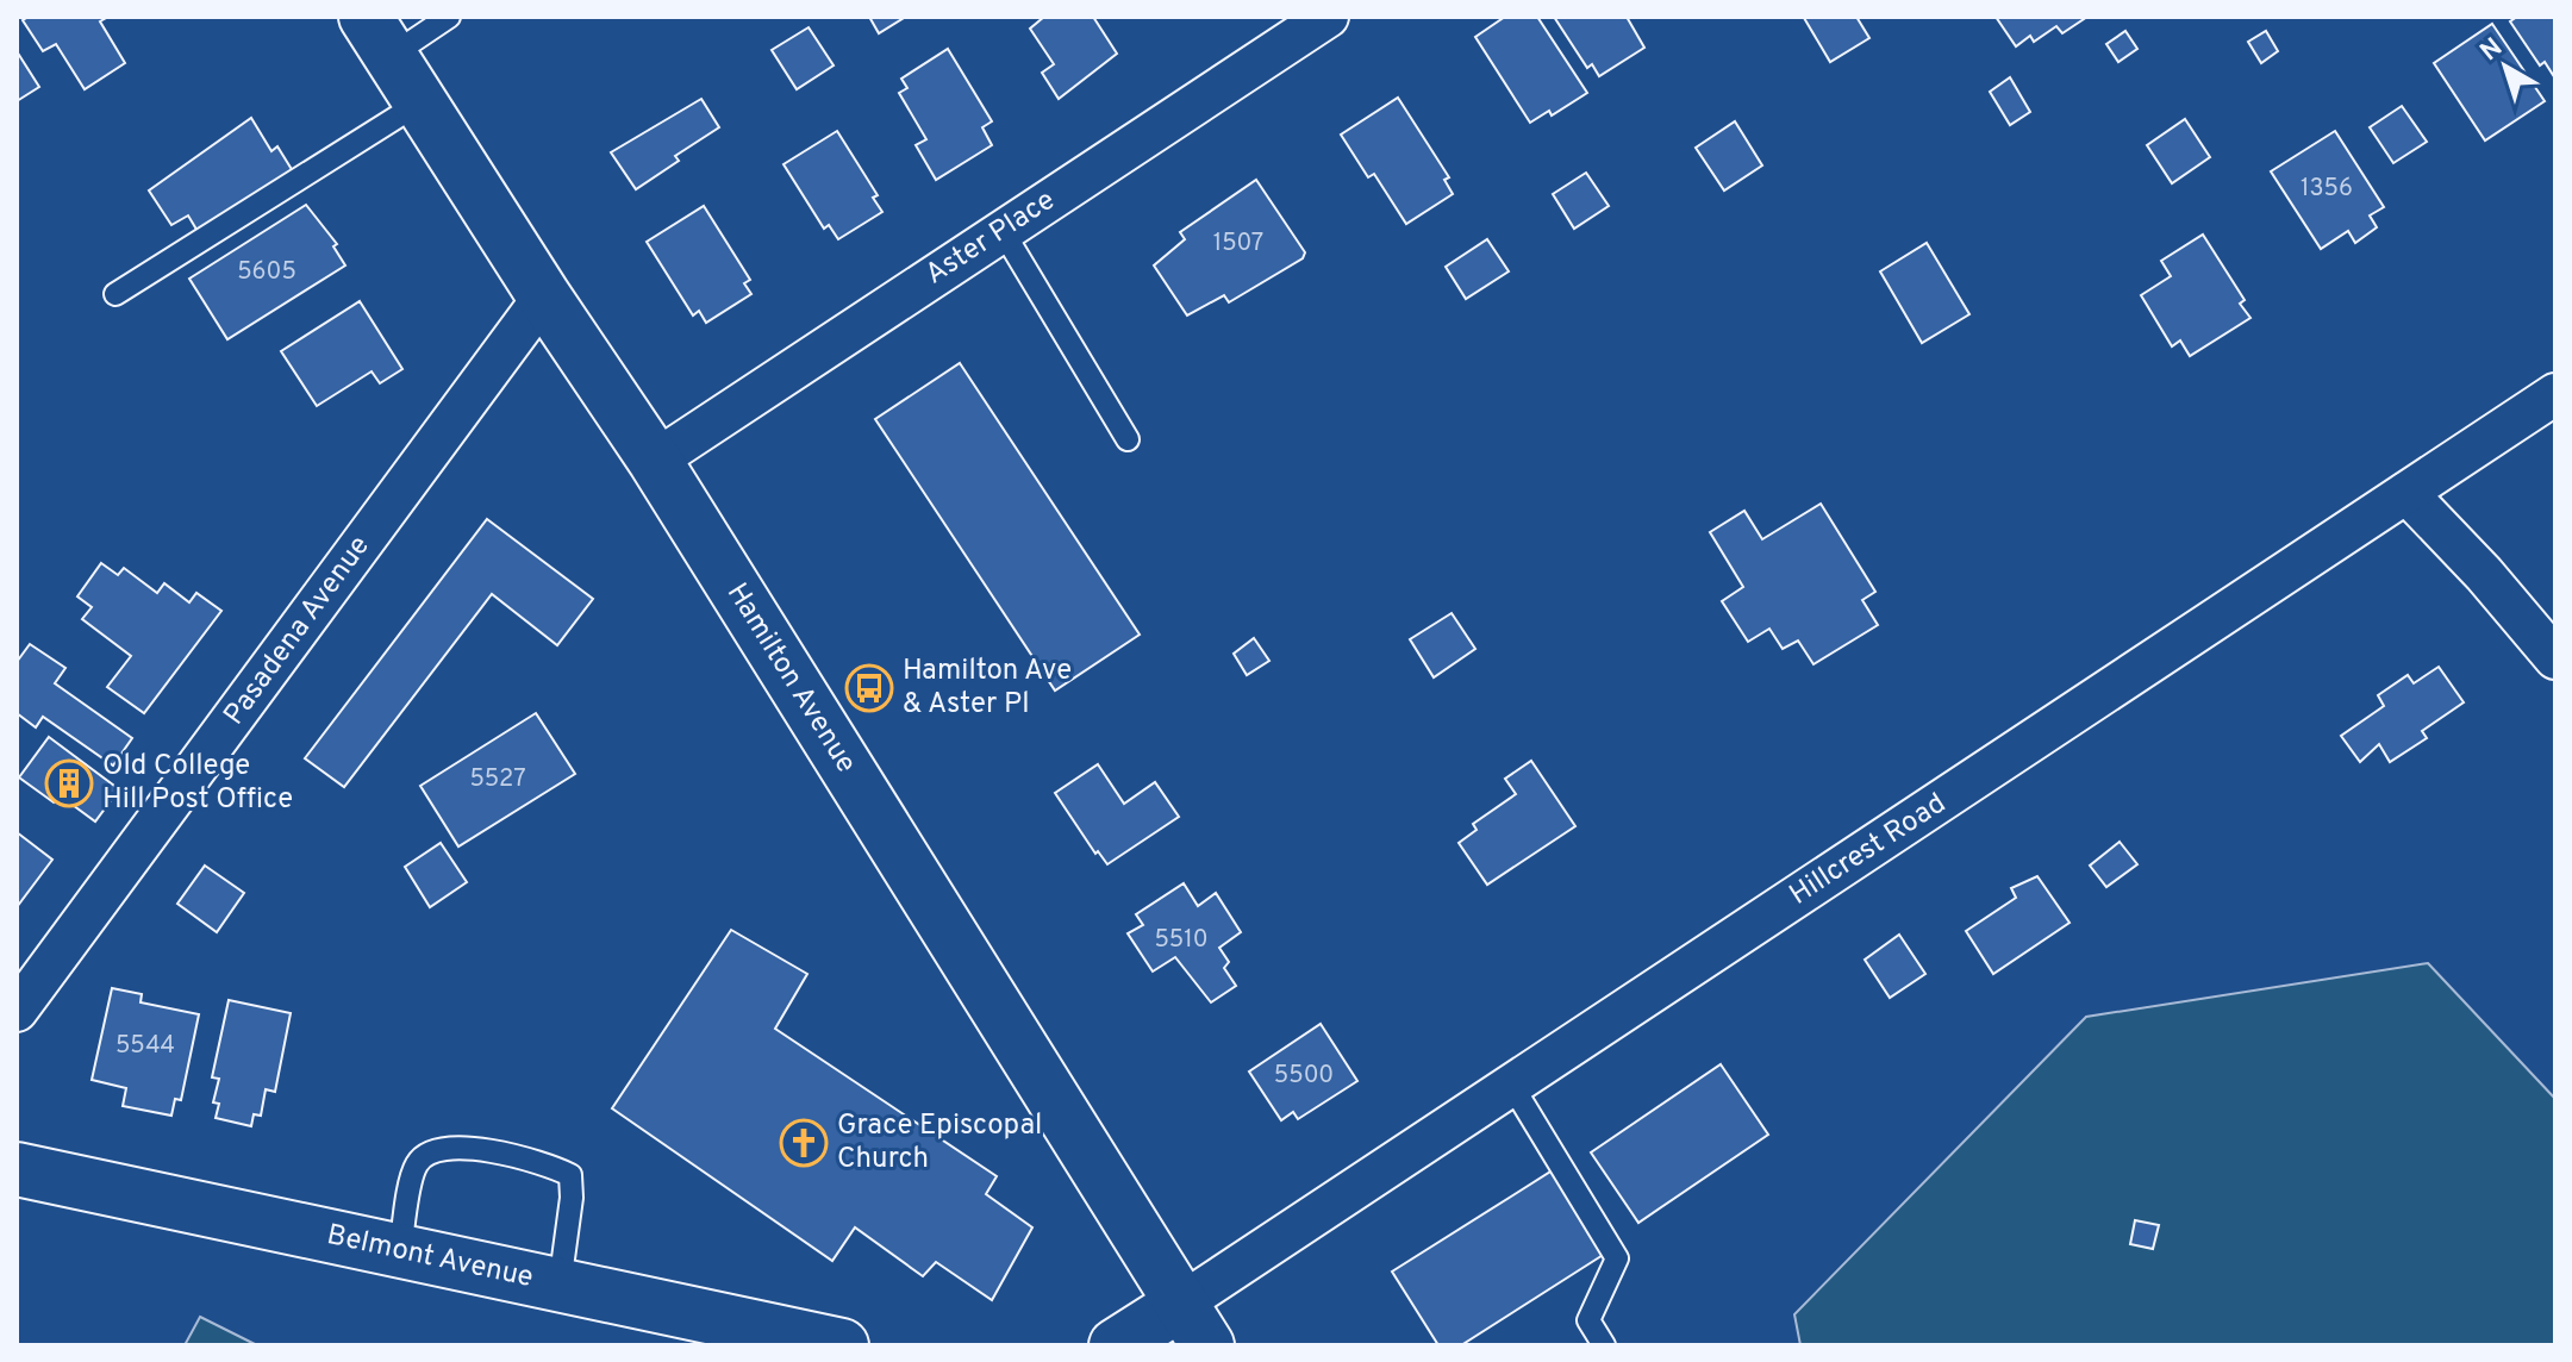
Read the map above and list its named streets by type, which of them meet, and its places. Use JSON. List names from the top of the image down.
{
  "streets": {
    "main road": ["Hamilton Avenue", "Belmont Avenue"],
    "street": ["Aster Place", "Pasadena Avenue", "Hillcrest Road"]
  },
  "crossings": [
    ["Aster Place", "Hamilton Avenue"],
    ["Pasadena Avenue", "Hamilton Avenue"],
    ["Hamilton Avenue", "Hillcrest Road"]
  ],
  "places": {
    "bus stop": ["Hamilton Ave & Aster Pl"],
    "building": ["Old College Hill Post Office"],
    "church": ["Grace Episcopal Church"]
  },
  "house_numbers": [
    "1356",
    "1507",
    "5605",
    "5527",
    "5510",
    "5544",
    "5500"
  ],
  "north": "top left"
}
